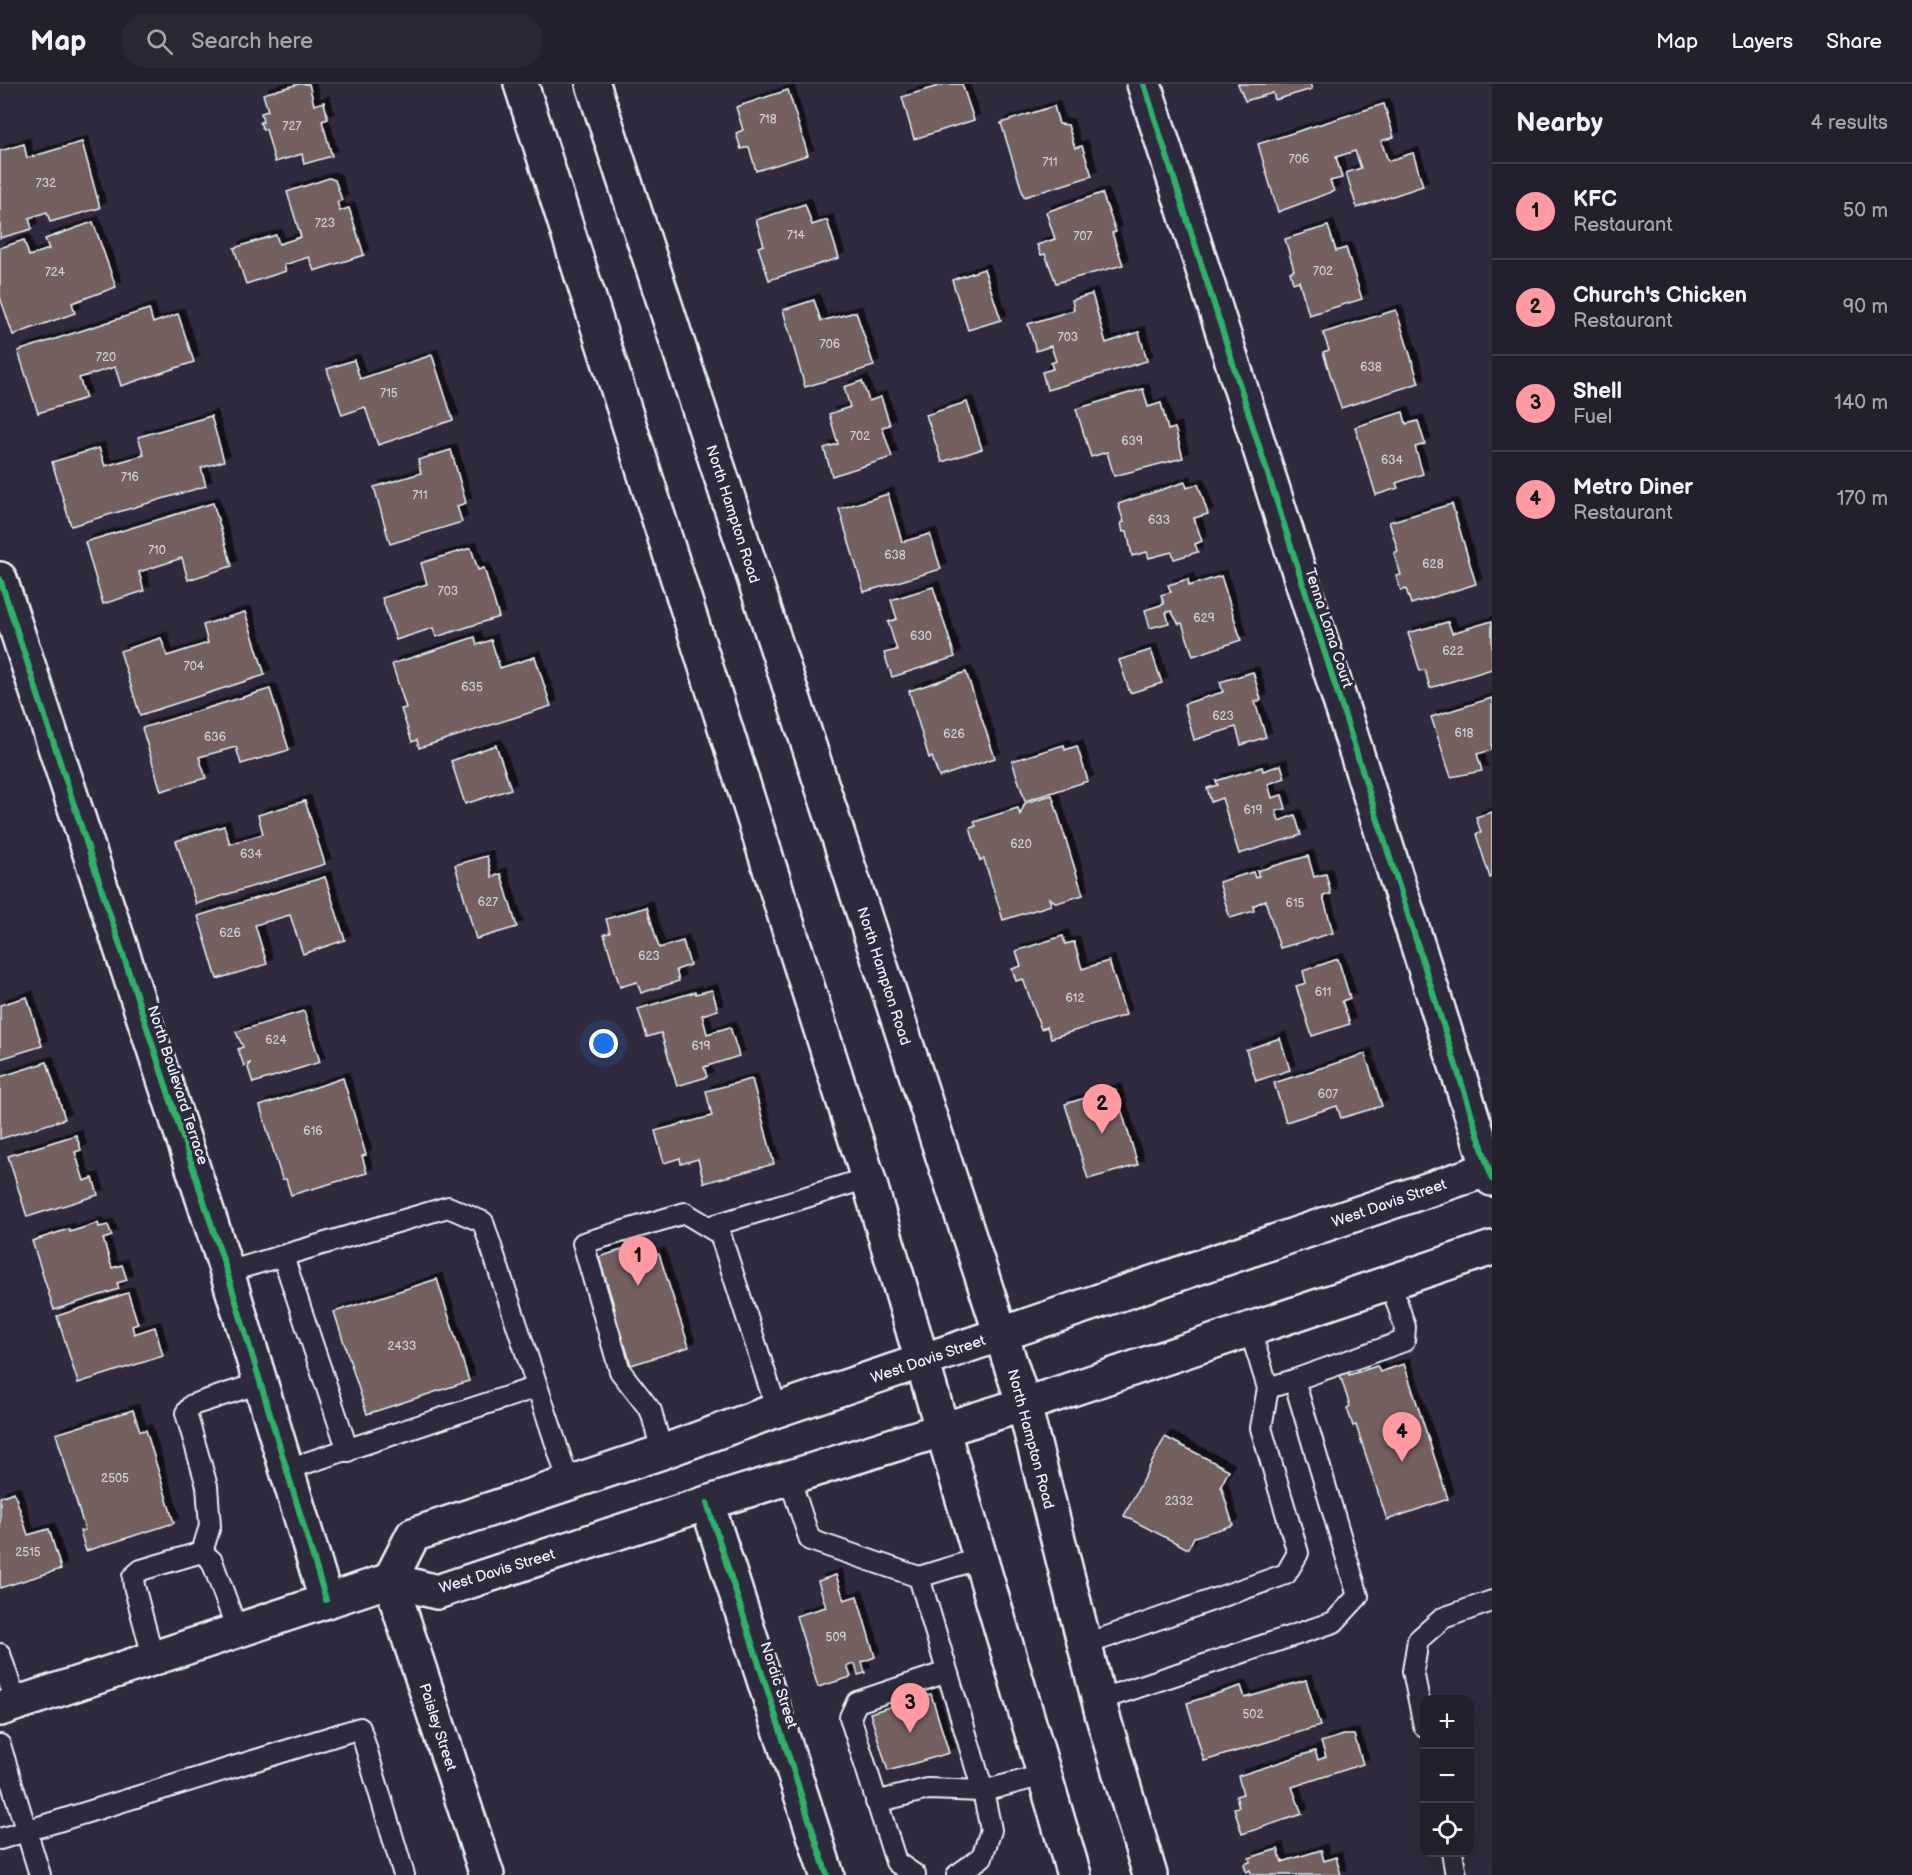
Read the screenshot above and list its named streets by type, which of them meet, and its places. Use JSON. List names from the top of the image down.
{
  "streets": {
    "main road": [
      "North Hampton Road",
      "Tenna Loma Court",
      "North Boulevard Terrace",
      "West Davis Street",
      "Nordic Street",
      "Paisley Street"
    ]
  },
  "crossings": [
    ["North Hampton Road", "West Davis Street"],
    ["Tenna Loma Court", "West Davis Street"],
    ["West Davis Street", "Nordic Street"],
    ["West Davis Street", "Paisley Street"]
  ],
  "house_numbers": [
    "718",
    "727",
    "706",
    "711",
    "732",
    "723",
    "714",
    "707",
    "702",
    "724",
    "703",
    "706",
    "720",
    "638",
    "715",
    "702",
    "639",
    "634",
    "716",
    "711",
    "633",
    "710",
    "638",
    "628",
    "703",
    "629",
    "630",
    "622",
    "704",
    "635",
    "623",
    "618",
    "626",
    "636",
    "619",
    "620",
    "634",
    "627",
    "615",
    "626",
    "623",
    "611",
    "612",
    "624",
    "619",
    "607",
    "616",
    "2433",
    "2505",
    "2332",
    "2515",
    "509",
    "502"
  ],
  "page": {
    "header": "Map",
    "search": "Search here",
    "nav": ["Map", "Layers", "Share"],
    "heading": ["Nearby", "4 results"],
    "list": [
      {
        "mark": "1",
        "name": "KFC",
        "note": "Restaurant",
        "value": "50 m"
      },
      {
        "mark": "2",
        "name": "Church's Chicken",
        "note": "Restaurant",
        "value": "90 m"
      },
      {
        "mark": "3",
        "name": "Shell",
        "note": "Fuel",
        "value": "140 m"
      },
      {
        "mark": "4",
        "name": "Metro Diner",
        "note": "Restaurant",
        "value": "170 m"
      }
    ],
    "pins": [
      "2",
      "1",
      "4",
      "3"
    ],
    "map_buttons": ["+", "−"]
  }
}
